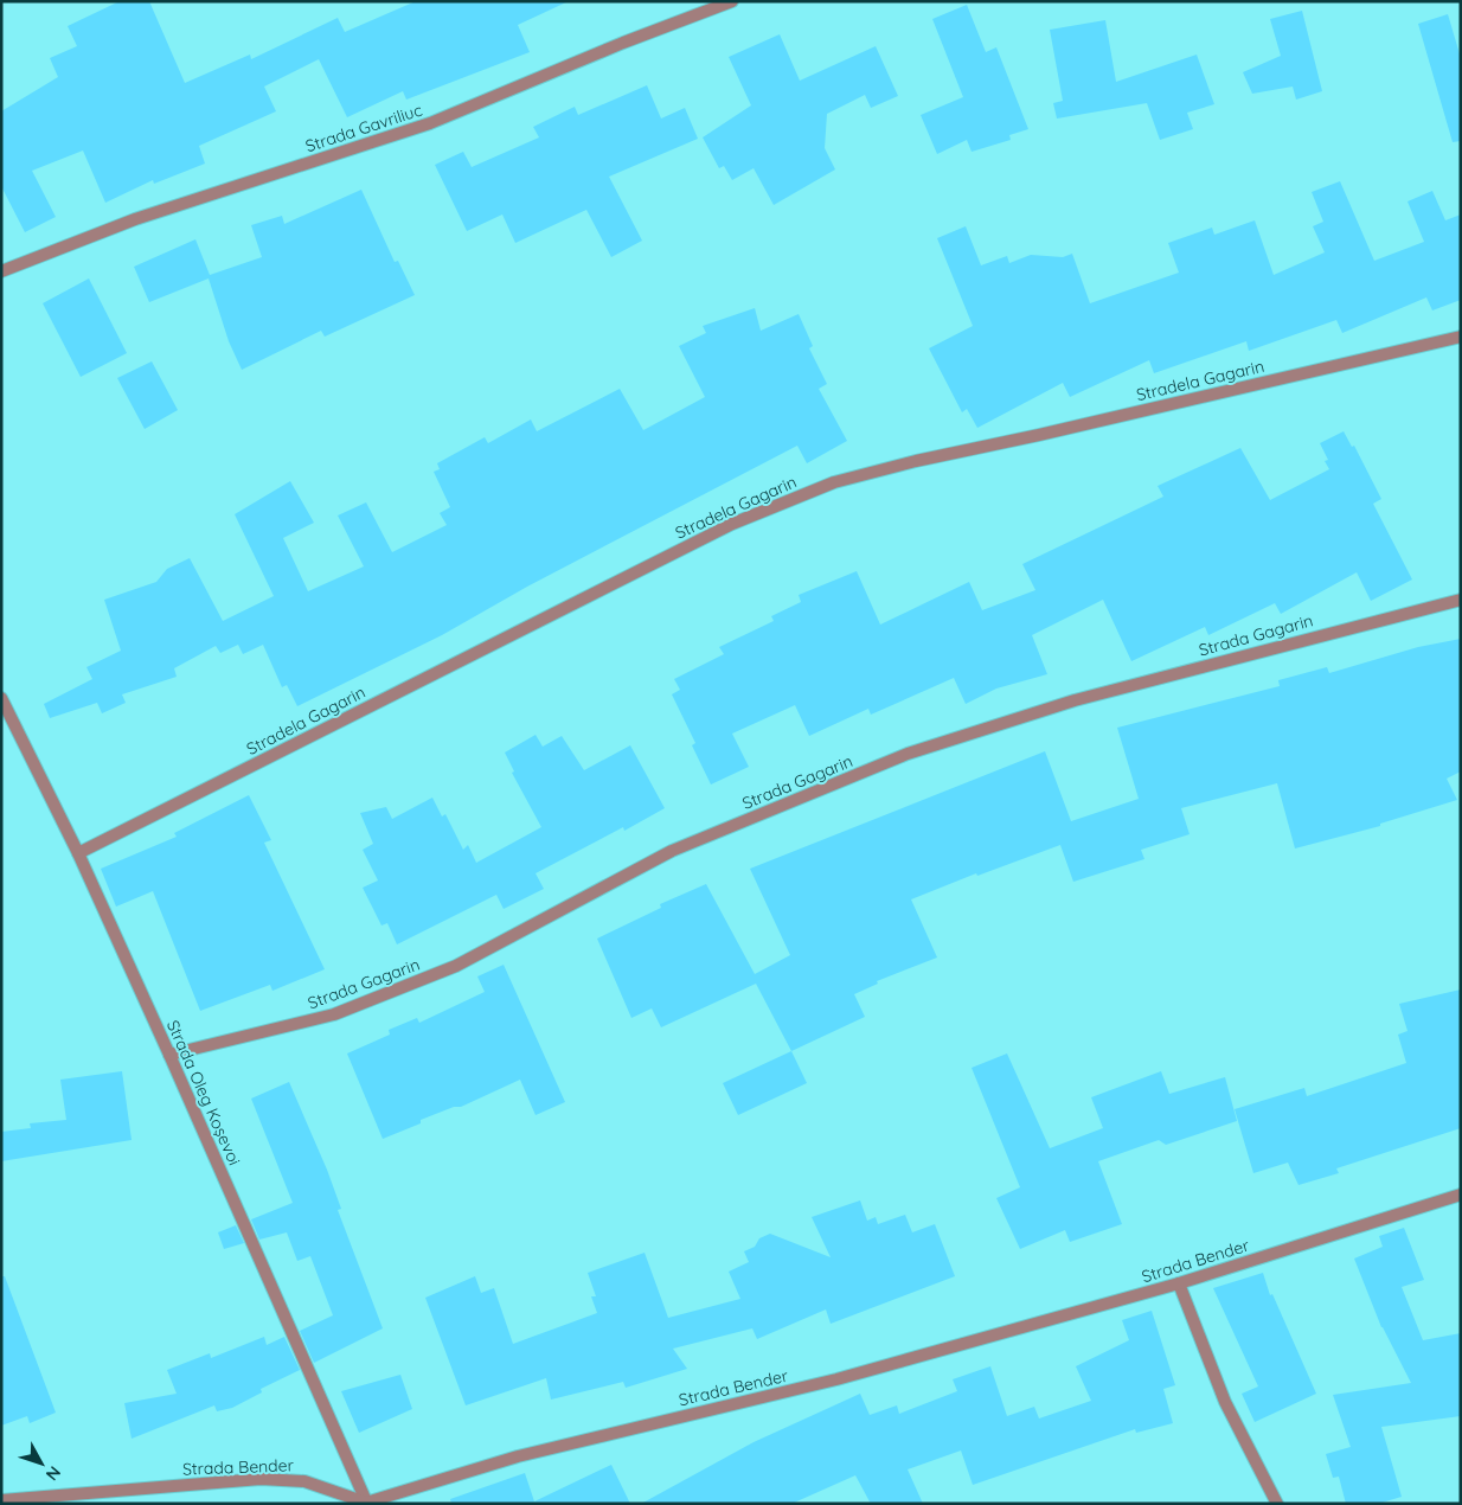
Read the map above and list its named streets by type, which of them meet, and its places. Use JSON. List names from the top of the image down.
{
  "streets": {
    "street": [
      "Strada Gavriliuc",
      "Stradela Gagarin",
      "Strada Gagarin",
      "Strada Oleg Koşevoi",
      "Strada Bender"
    ]
  },
  "crossings": [
    ["Stradela Gagarin", "Strada Oleg Koşevoi"],
    ["Strada Gagarin", "Strada Oleg Koşevoi"],
    ["Strada Oleg Koşevoi", "Strada Bender"]
  ],
  "north": "bottom right"
}
